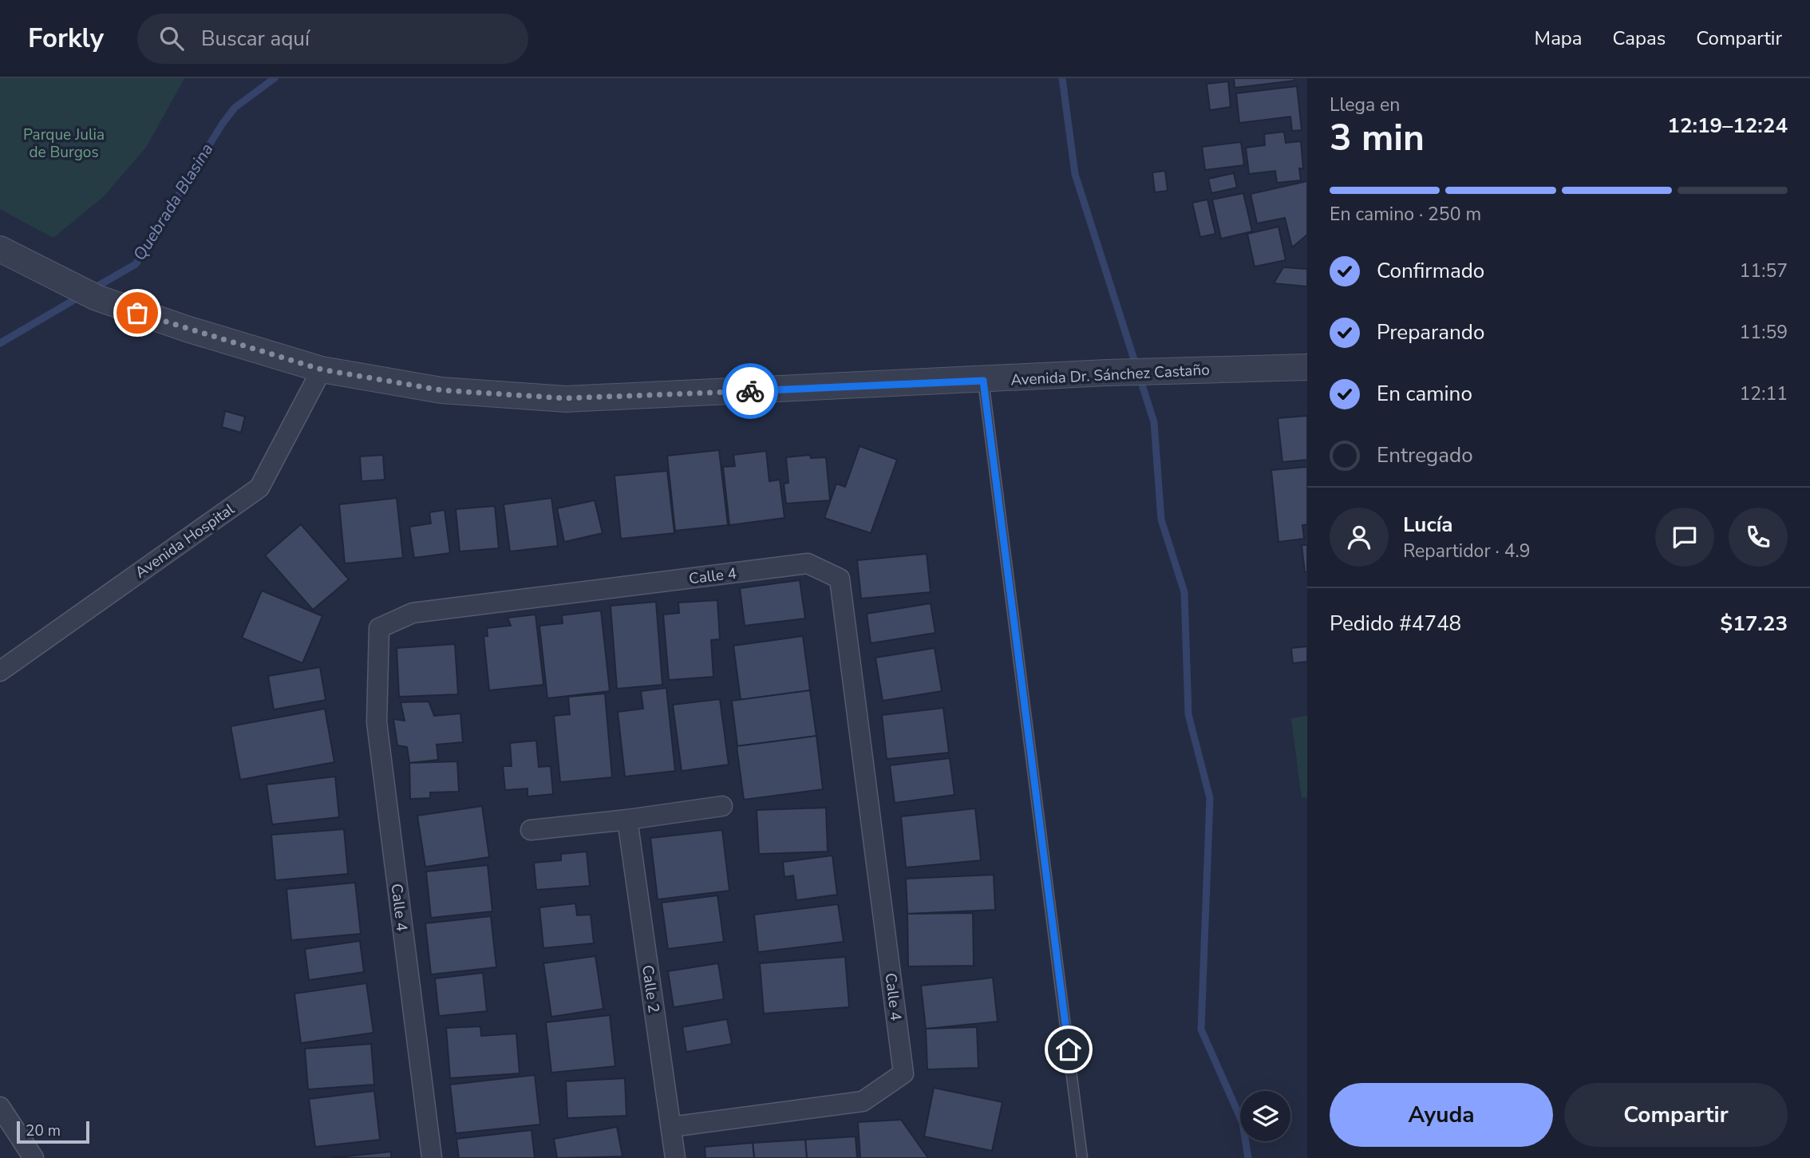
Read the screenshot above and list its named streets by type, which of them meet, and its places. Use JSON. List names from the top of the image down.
{
  "streets": {
    "street": [
      "Avenida Dr. Sánchez Castaño",
      "Avenida Hospital",
      "Calle 4",
      "Calle 2"
    ]
  },
  "crossings": [
    ["Avenida Dr. Sánchez Castaño", "Avenida Hospital"],
    ["Calle 4", "Calle 2"]
  ],
  "water": ["Quebrada Blasina"],
  "parks": ["Parque Julia de Burgos"],
  "scale_bar": "20 m",
  "page": {
    "header": "Forkly",
    "search": "Buscar aquí",
    "nav": ["Mapa", "Capas", "Compartir"],
    "heading": ["3 min", "Llega en", "12:19–12:24"],
    "panel": [
      "Lucía",
      "Repartidor · 4.9",
      "Pedido #4748",
      "$17.23"
    ],
    "bar": "En camino · 250 m",
    "list": [
      ["Confirmado", "11:57"],
      ["Preparando", "11:59"],
      ["En camino", "12:11"],
      "Entregado"
    ],
    "buttons": ["Ayuda", "Compartir"],
    "scale": "20 m"
  }
}
